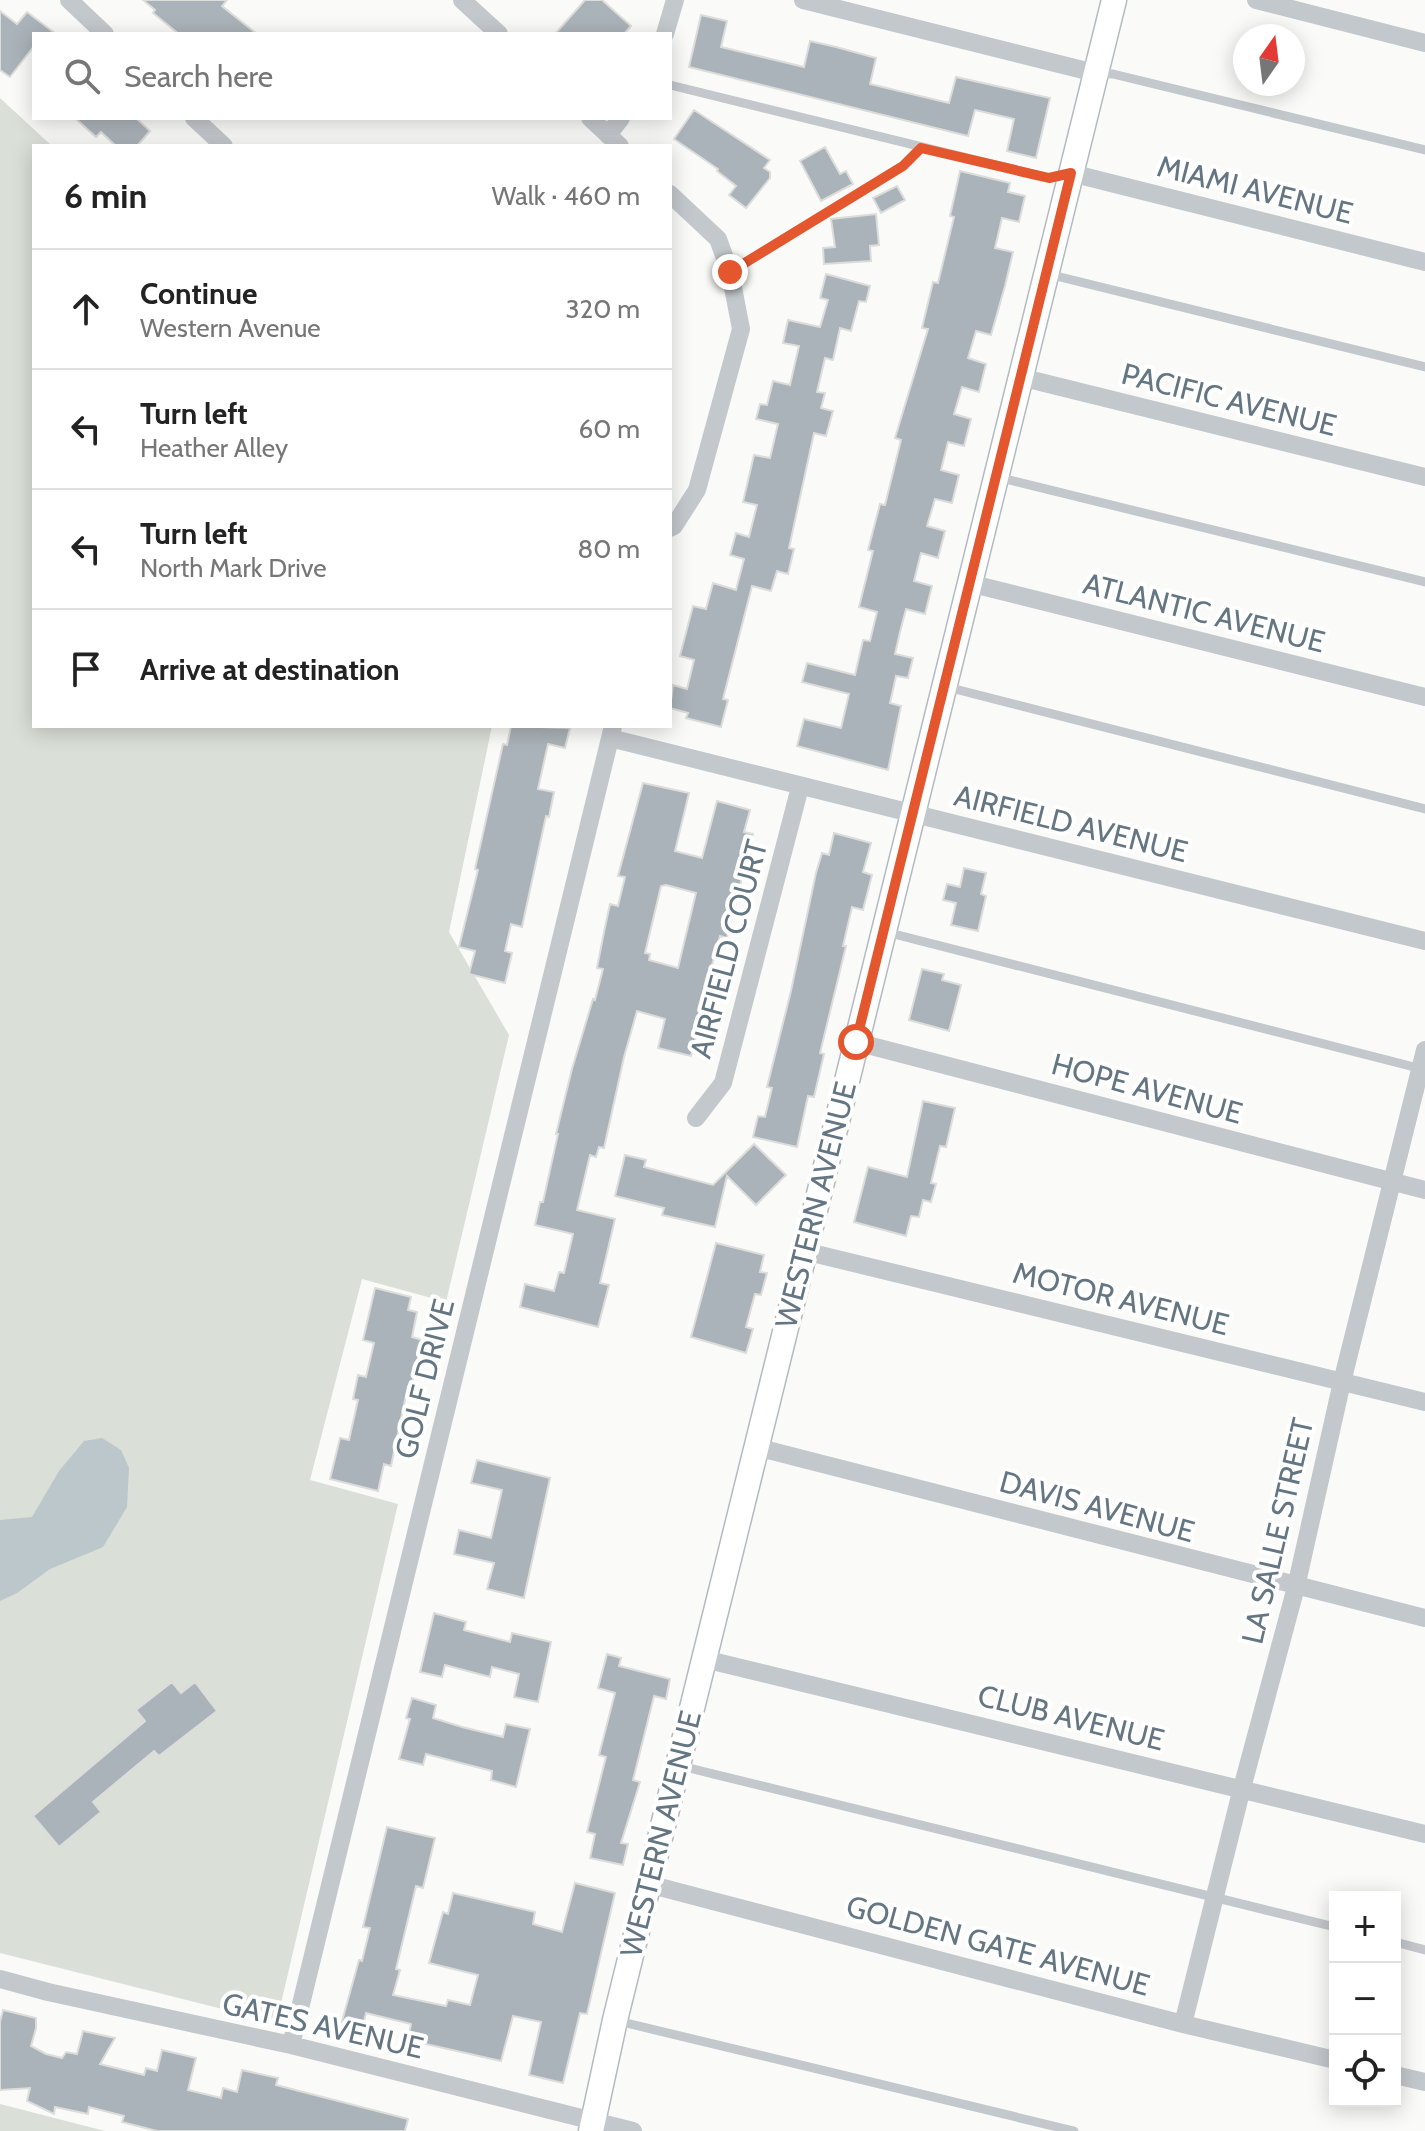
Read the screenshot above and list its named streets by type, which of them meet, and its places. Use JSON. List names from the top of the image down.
{
  "streets": {
    "street": [
      "MIAMI AVENUE",
      "PACIFIC AVENUE",
      "ATLANTIC AVENUE",
      "AIRFIELD AVENUE",
      "AIRFIELD COURT",
      "HOPE AVENUE",
      "WESTERN AVENUE",
      "MOTOR AVENUE",
      "GOLF DRIVE",
      "DAVIS AVENUE",
      "LA SALLE STREET",
      "CLUB AVENUE",
      "GOLDEN GATE AVENUE",
      "GATES AVENUE"
    ]
  },
  "crossings": [
    ["MIAMI AVENUE", "WESTERN AVENUE"],
    ["PACIFIC AVENUE", "WESTERN AVENUE"],
    ["ATLANTIC AVENUE", "WESTERN AVENUE"],
    ["AIRFIELD AVENUE", "AIRFIELD COURT"],
    ["AIRFIELD AVENUE", "WESTERN AVENUE"],
    ["AIRFIELD AVENUE", "GOLF DRIVE"],
    ["HOPE AVENUE", "WESTERN AVENUE"],
    ["HOPE AVENUE", "LA SALLE STREET"],
    ["WESTERN AVENUE", "MOTOR AVENUE"],
    ["WESTERN AVENUE", "DAVIS AVENUE"],
    ["WESTERN AVENUE", "CLUB AVENUE"],
    ["WESTERN AVENUE", "GOLDEN GATE AVENUE"],
    ["WESTERN AVENUE", "GATES AVENUE"],
    ["MOTOR AVENUE", "LA SALLE STREET"],
    ["GOLF DRIVE", "GATES AVENUE"],
    ["DAVIS AVENUE", "LA SALLE STREET"],
    ["LA SALLE STREET", "CLUB AVENUE"],
    ["LA SALLE STREET", "GOLDEN GATE AVENUE"]
  ],
  "north": "top",
  "page": {
    "search": "Search here",
    "heading": ["6 min", "Walk · 460 m"],
    "list": [
      ["Continue", "Western Avenue", "320 m"],
      ["Turn left", "Heather Alley", "60 m"],
      ["Turn left", "North Mark Drive", "80 m"],
      "Arrive at destination"
    ],
    "map_buttons": ["+", "−"]
  }
}
